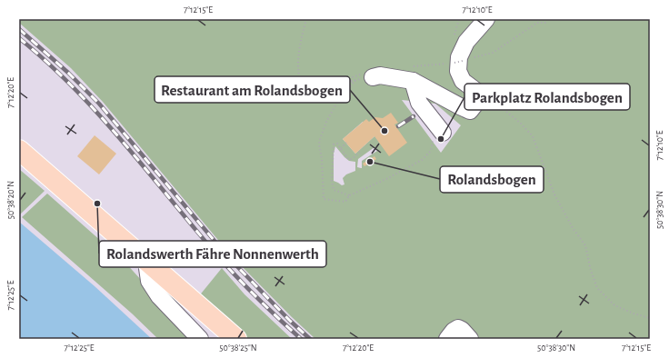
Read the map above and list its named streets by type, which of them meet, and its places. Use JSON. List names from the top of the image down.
{
  "places": [
    "Restaurant am Rolandsbogen",
    "Parkplatz Rolandsbogen",
    "Rolandsbogen",
    "Rolandswerth Fähre Nonnenwerth"
  ],
  "coordinates": [
    "7°12'15\"E",
    "7°12'10\"E",
    "7°12'20\"E",
    "50°38'20\"N",
    "50°38'30\"N",
    "7°12'25\"E",
    "50°38'25\"N"
  ]
}
